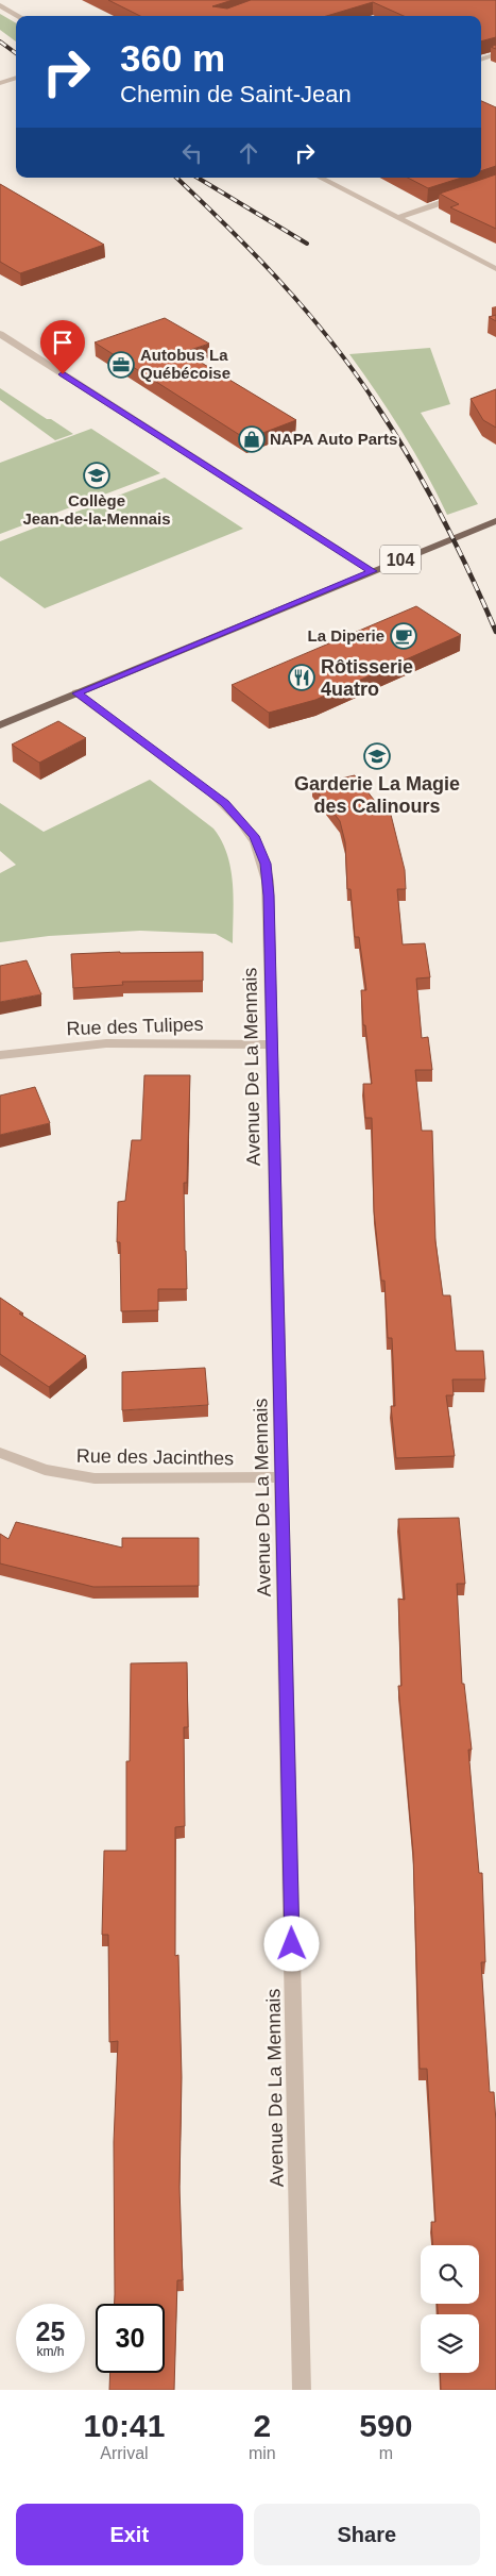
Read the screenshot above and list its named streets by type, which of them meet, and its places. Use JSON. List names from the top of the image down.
{
  "streets": {
    "main road": ["104"],
    "street": ["Rue des Tulipes", "Avenue De La Mennais", "Rue des Jacinthes"]
  },
  "crossings": [
    ["104", "Avenue De La Mennais"],
    ["Rue des Tulipes", "Avenue De La Mennais"],
    ["Avenue De La Mennais", "Rue des Jacinthes"]
  ],
  "places": {
    "office": ["Autobus La Québécoise"],
    "shop": ["NAPA Auto Parts"],
    "school or university": ["Collège Jean-de-la-Mennais", "Garderie La Magie des Calinours"],
    "cafe": ["La Diperie"],
    "restaurant": ["Rôtisserie 4uatro"]
  },
  "page": {
    "turn": ["360 m", "Chemin de Saint-Jean"],
    "speed": "25 km/h",
    "limit": "30",
    "eta": [
      "10:41",
      "Arrival",
      "2",
      "min",
      "590",
      "m"
    ],
    "buttons": ["Exit", "Share"]
  }
}
